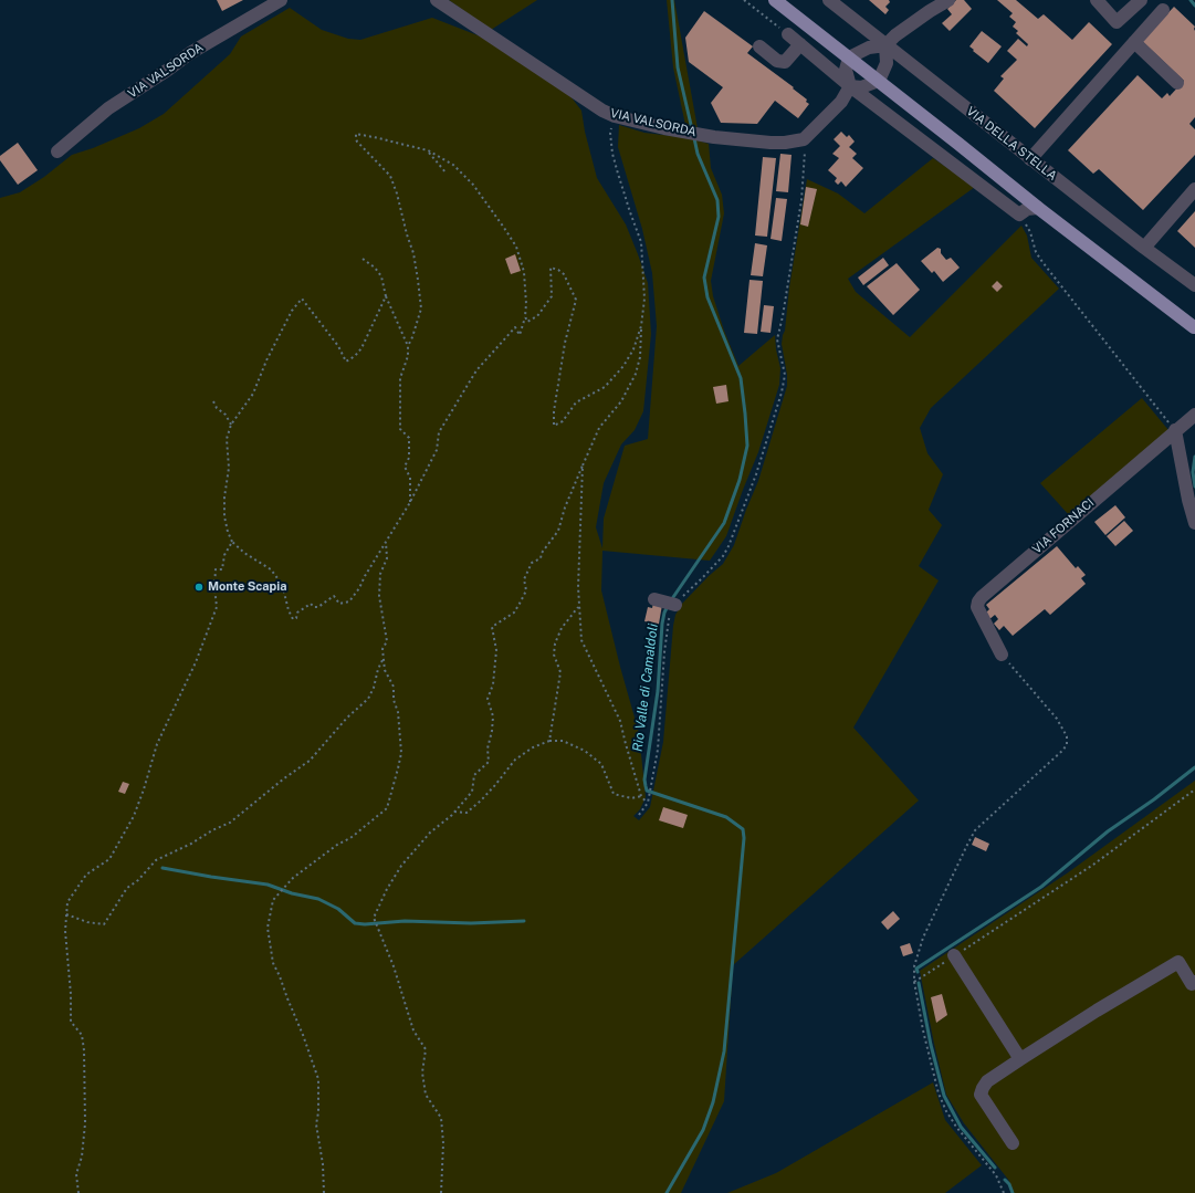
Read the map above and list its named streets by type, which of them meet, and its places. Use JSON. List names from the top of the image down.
{
  "streets": {
    "street": ["VIA VALSORDA", "VIA DELLA STELLA", "VIA FORNACI"]
  },
  "water": ["Rio Valle di Camaldoli"],
  "places": ["Monte Scapia"]
}
